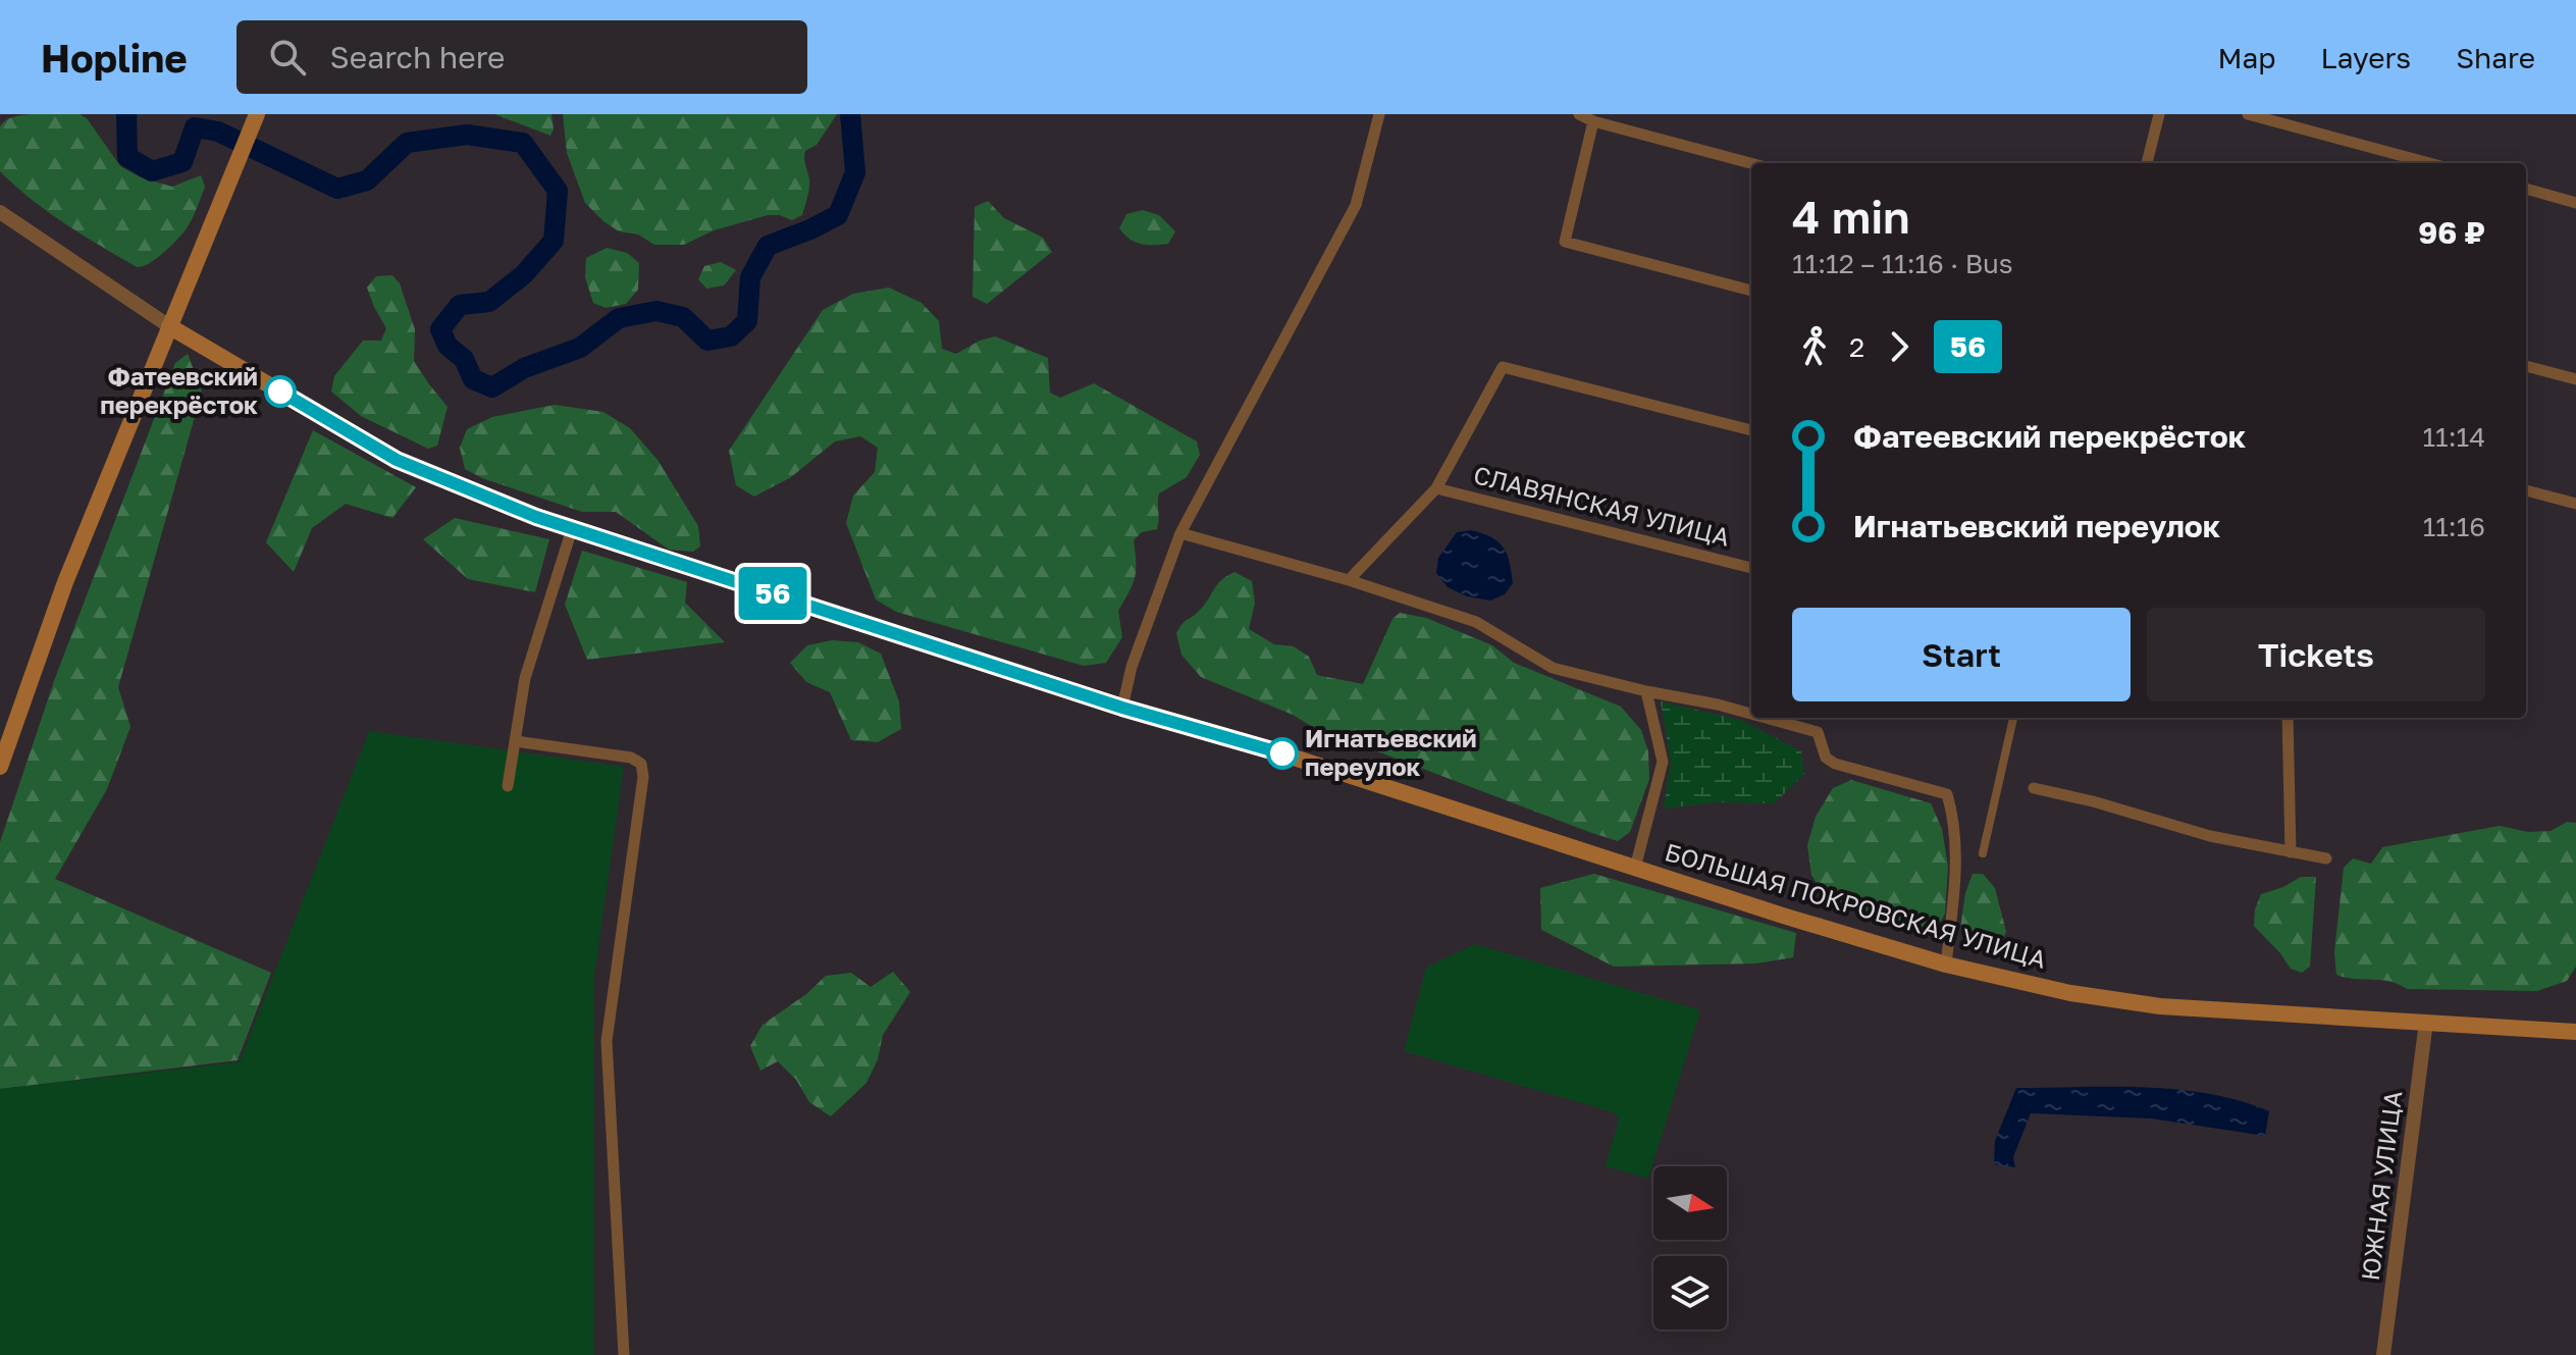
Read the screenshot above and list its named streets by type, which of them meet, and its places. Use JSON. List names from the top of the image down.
{
  "streets": {
    "main road": ["БОЛЬШАЯ ПОКРОВСКАЯ УЛИЦА"],
    "street": ["СЛАВЯНСКАЯ УЛИЦА", "ЮЖНАЯ УЛИЦА"]
  },
  "crossings": [
    ["БОЛЬШАЯ ПОКРОВСКАЯ УЛИЦА", "ЮЖНАЯ УЛИЦА"]
  ],
  "places": ["Фатеевский перекрёсток", "Игнатьевский переулок"],
  "lines": ["bus line 56"],
  "north": "right",
  "page": {
    "header": "Hopline",
    "search": "Search here",
    "nav": ["Map", "Layers", "Share"],
    "on_map": "56",
    "heading": ["4 min", "11:12 – 11:16 · Bus", "96 ₽"],
    "legs": ["2", "56"],
    "list": [
      {
        "name": "Фатеевский перекрёсток",
        "value": "11:14"
      },
      {
        "name": "Игнатьевский переулок",
        "value": "11:16"
      }
    ],
    "buttons": ["Start", "Tickets"]
  }
}
